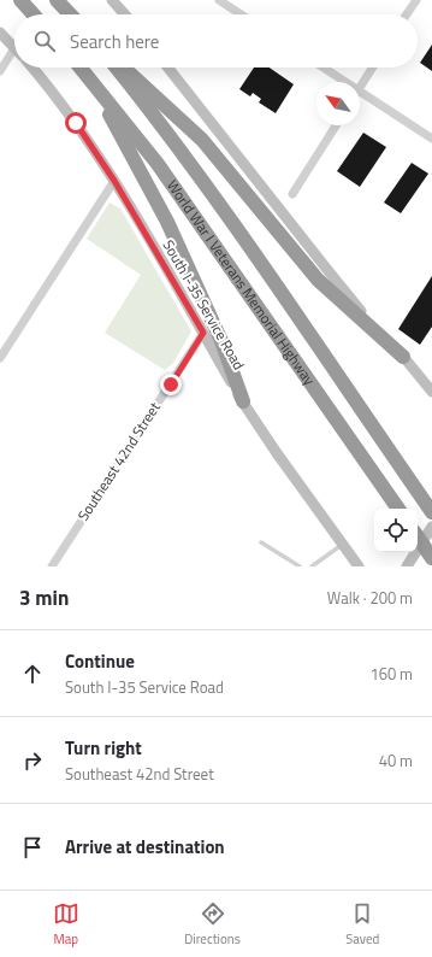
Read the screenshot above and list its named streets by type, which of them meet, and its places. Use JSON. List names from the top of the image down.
{
  "streets": {
    "highway": ["World War I Veterans Memorial Highway"],
    "main road": ["South I-35 Service Road"],
    "street": ["Southeast 42nd Street"]
  },
  "crossings": [
    ["South I-35 Service Road", "Southeast 42nd Street"]
  ],
  "north": "top left",
  "page": {
    "search": "Search here",
    "heading": ["3 min", "Walk · 200 m"],
    "list": [
      ["Continue", "South I-35 Service Road", "160 m"],
      ["Turn right", "Southeast 42nd Street", "40 m"],
      "Arrive at destination"
    ],
    "nav": ["Map", "Directions", "Saved"]
  }
}
